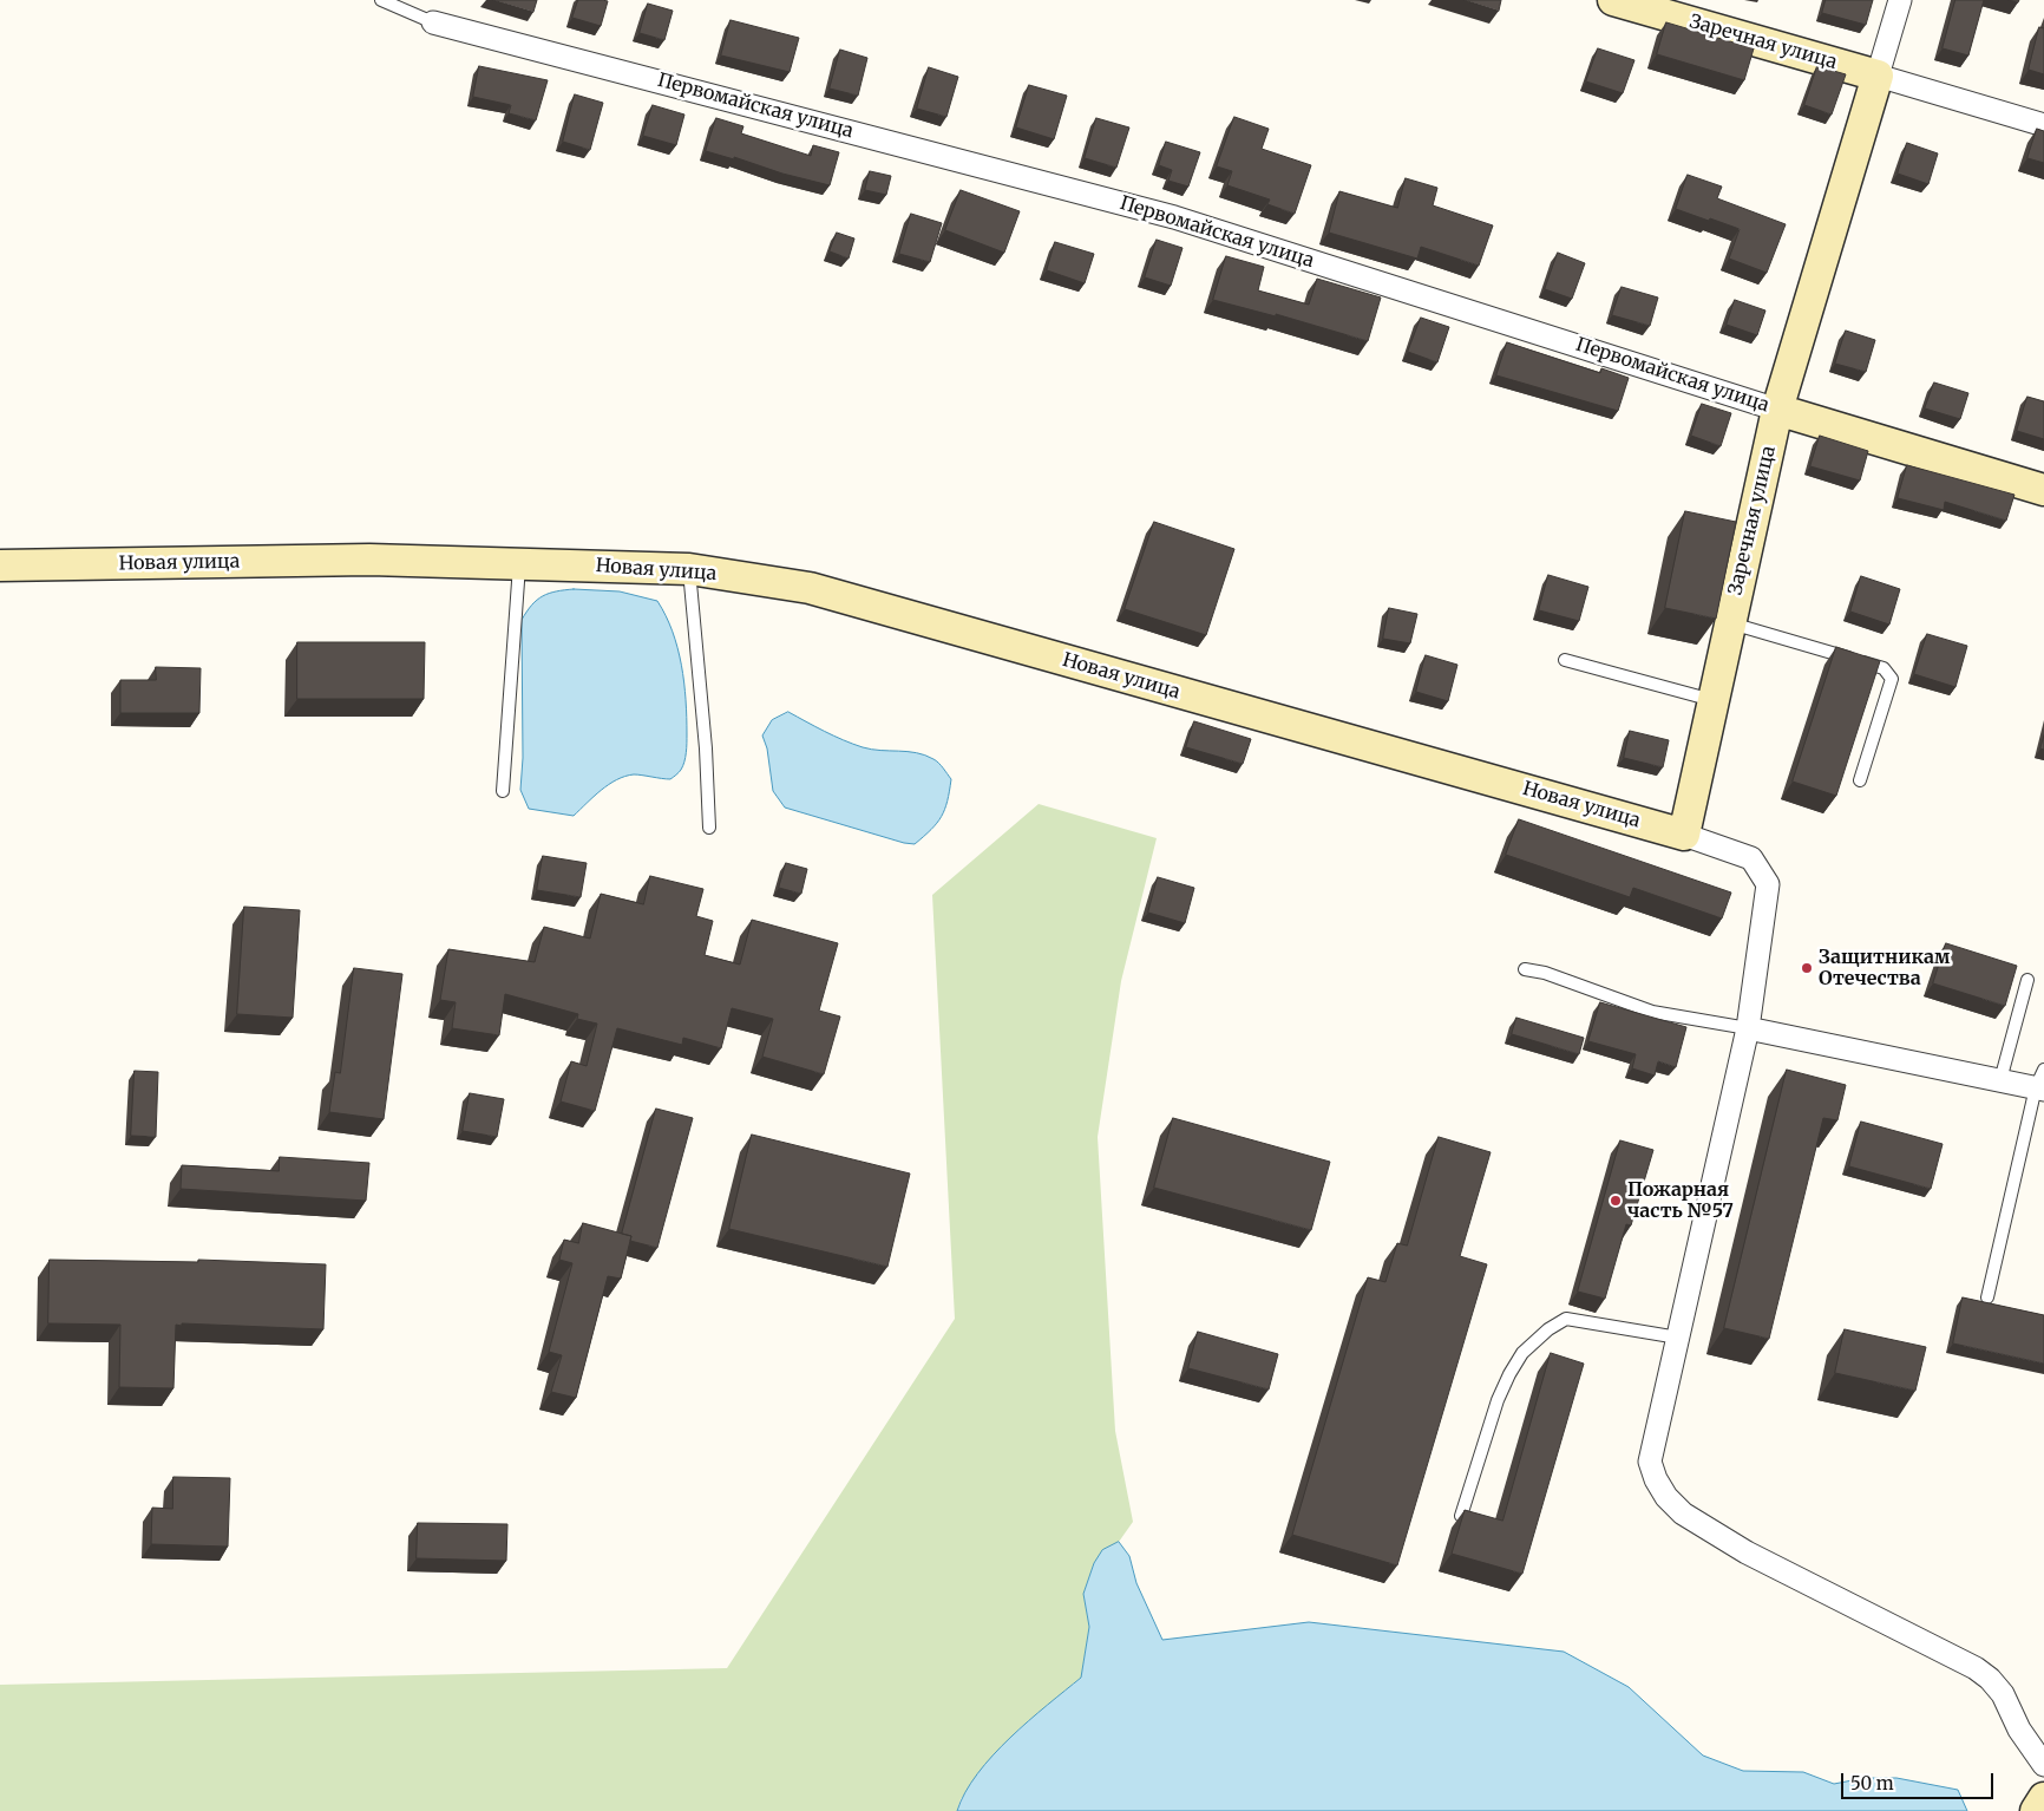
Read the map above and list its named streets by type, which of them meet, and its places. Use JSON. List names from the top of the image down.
{
  "streets": {
    "street": ["Заречная улица", "Первомайская улица", "Новая улица"]
  },
  "crossings": [
    ["Заречная улица", "Первомайская улица"],
    ["Заречная улица", "Новая улица"]
  ],
  "places": ["Защитникам Отечества", "Пожарная часть №57"],
  "scale_bar": "50 m"
}
